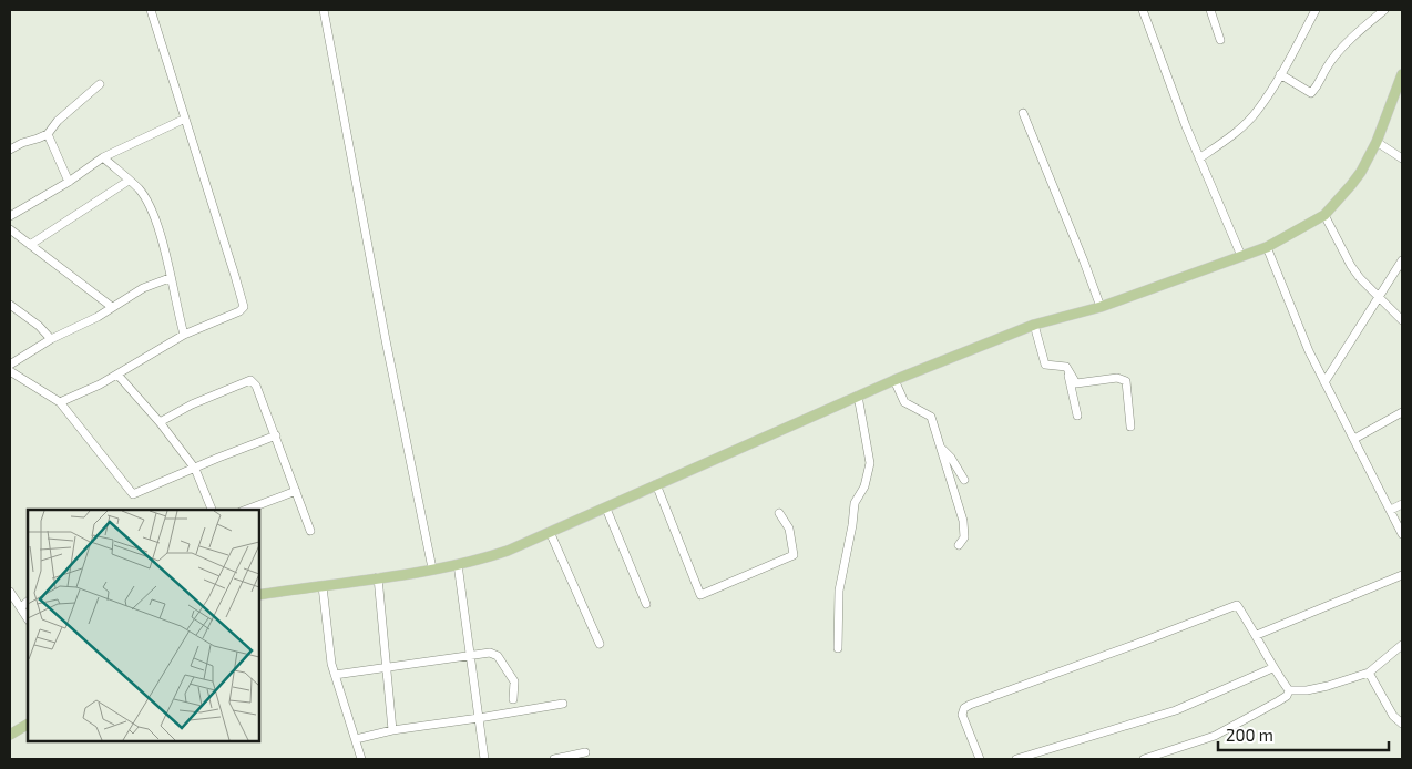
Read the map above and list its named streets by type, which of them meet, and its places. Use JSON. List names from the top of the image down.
{
  "scale_bar": "200 m"
}
